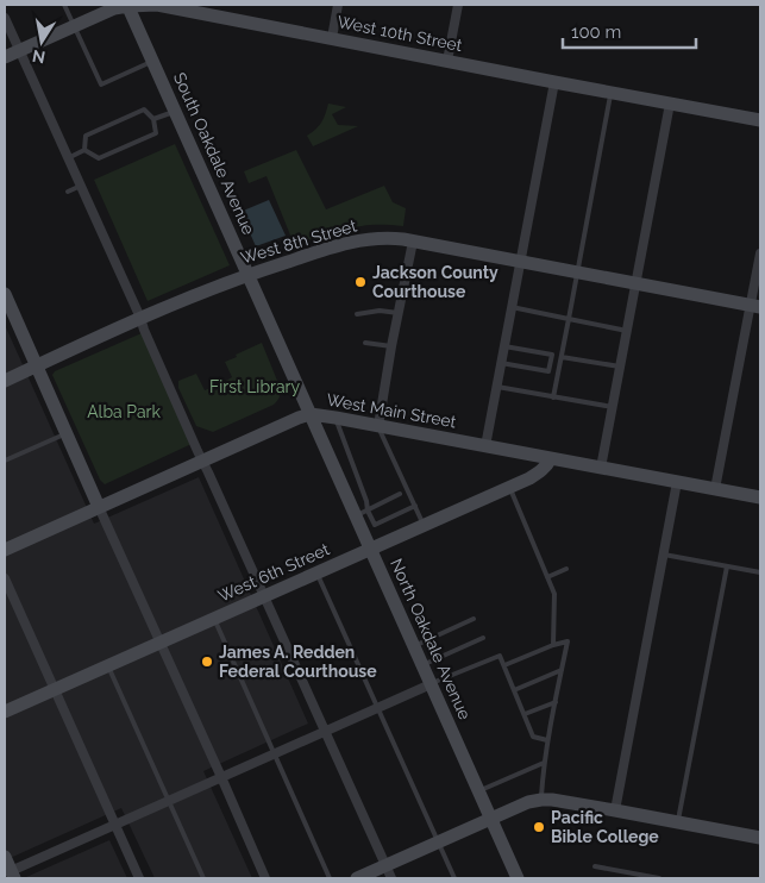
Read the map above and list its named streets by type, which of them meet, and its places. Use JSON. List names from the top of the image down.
{
  "streets": {
    "street": [
      "West 10th Street",
      "South Oakdale Avenue",
      "West 8th Street",
      "West Main Street",
      "West 6th Street",
      "North Oakdale Avenue"
    ]
  },
  "crossings": [
    ["West 10th Street", "South Oakdale Avenue"],
    ["South Oakdale Avenue", "West 8th Street"],
    ["South Oakdale Avenue", "West Main Street"],
    ["South Oakdale Avenue", "North Oakdale Avenue"],
    ["West Main Street", "West 6th Street"],
    ["West Main Street", "North Oakdale Avenue"],
    ["West 6th Street", "North Oakdale Avenue"]
  ],
  "parks": ["First Library", "Alba Park"],
  "places": ["Jackson County Courthouse", "James A. Redden Federal Courthouse", "Pacific Bible College"],
  "scale_bar": "100 m",
  "north": "bottom"
}
